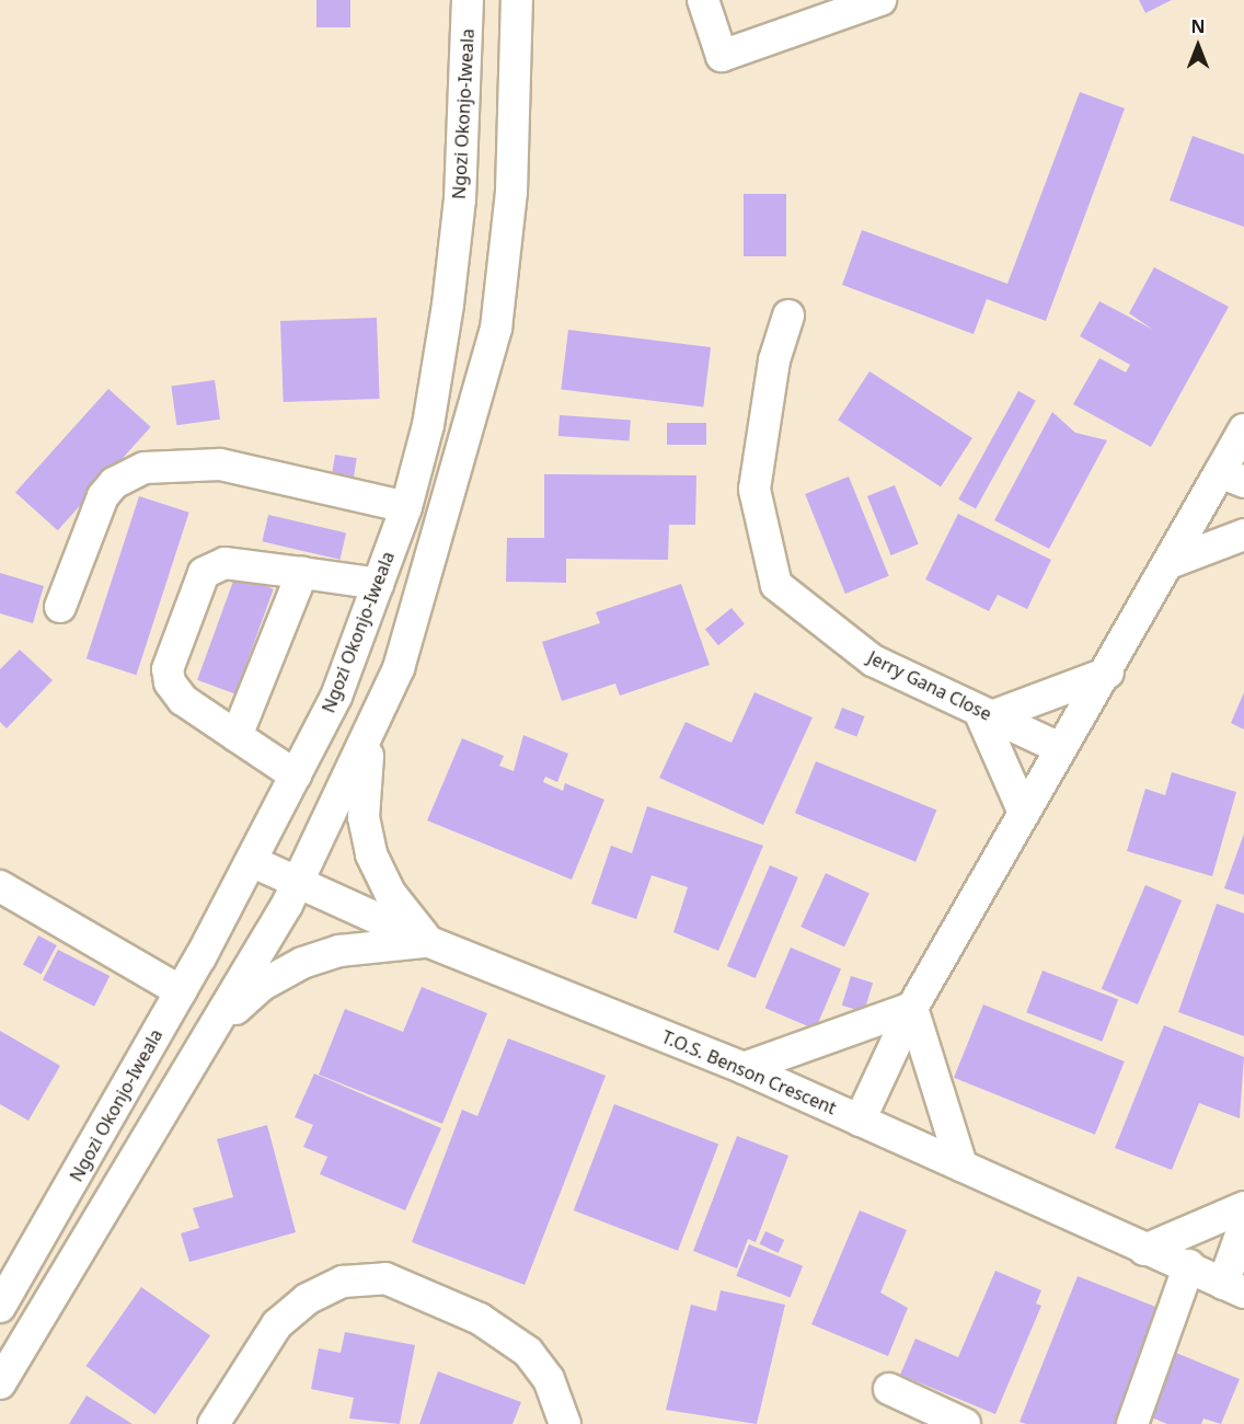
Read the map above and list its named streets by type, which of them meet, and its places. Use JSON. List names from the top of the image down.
{
  "streets": {
    "street": ["Ngozi Okonjo-Iweala", "Jerry Gana Close", "T.O.S. Benson Crescent"]
  },
  "crossings": [
    ["Ngozi Okonjo-Iweala", "T.O.S. Benson Crescent"]
  ],
  "north": "top"
}
